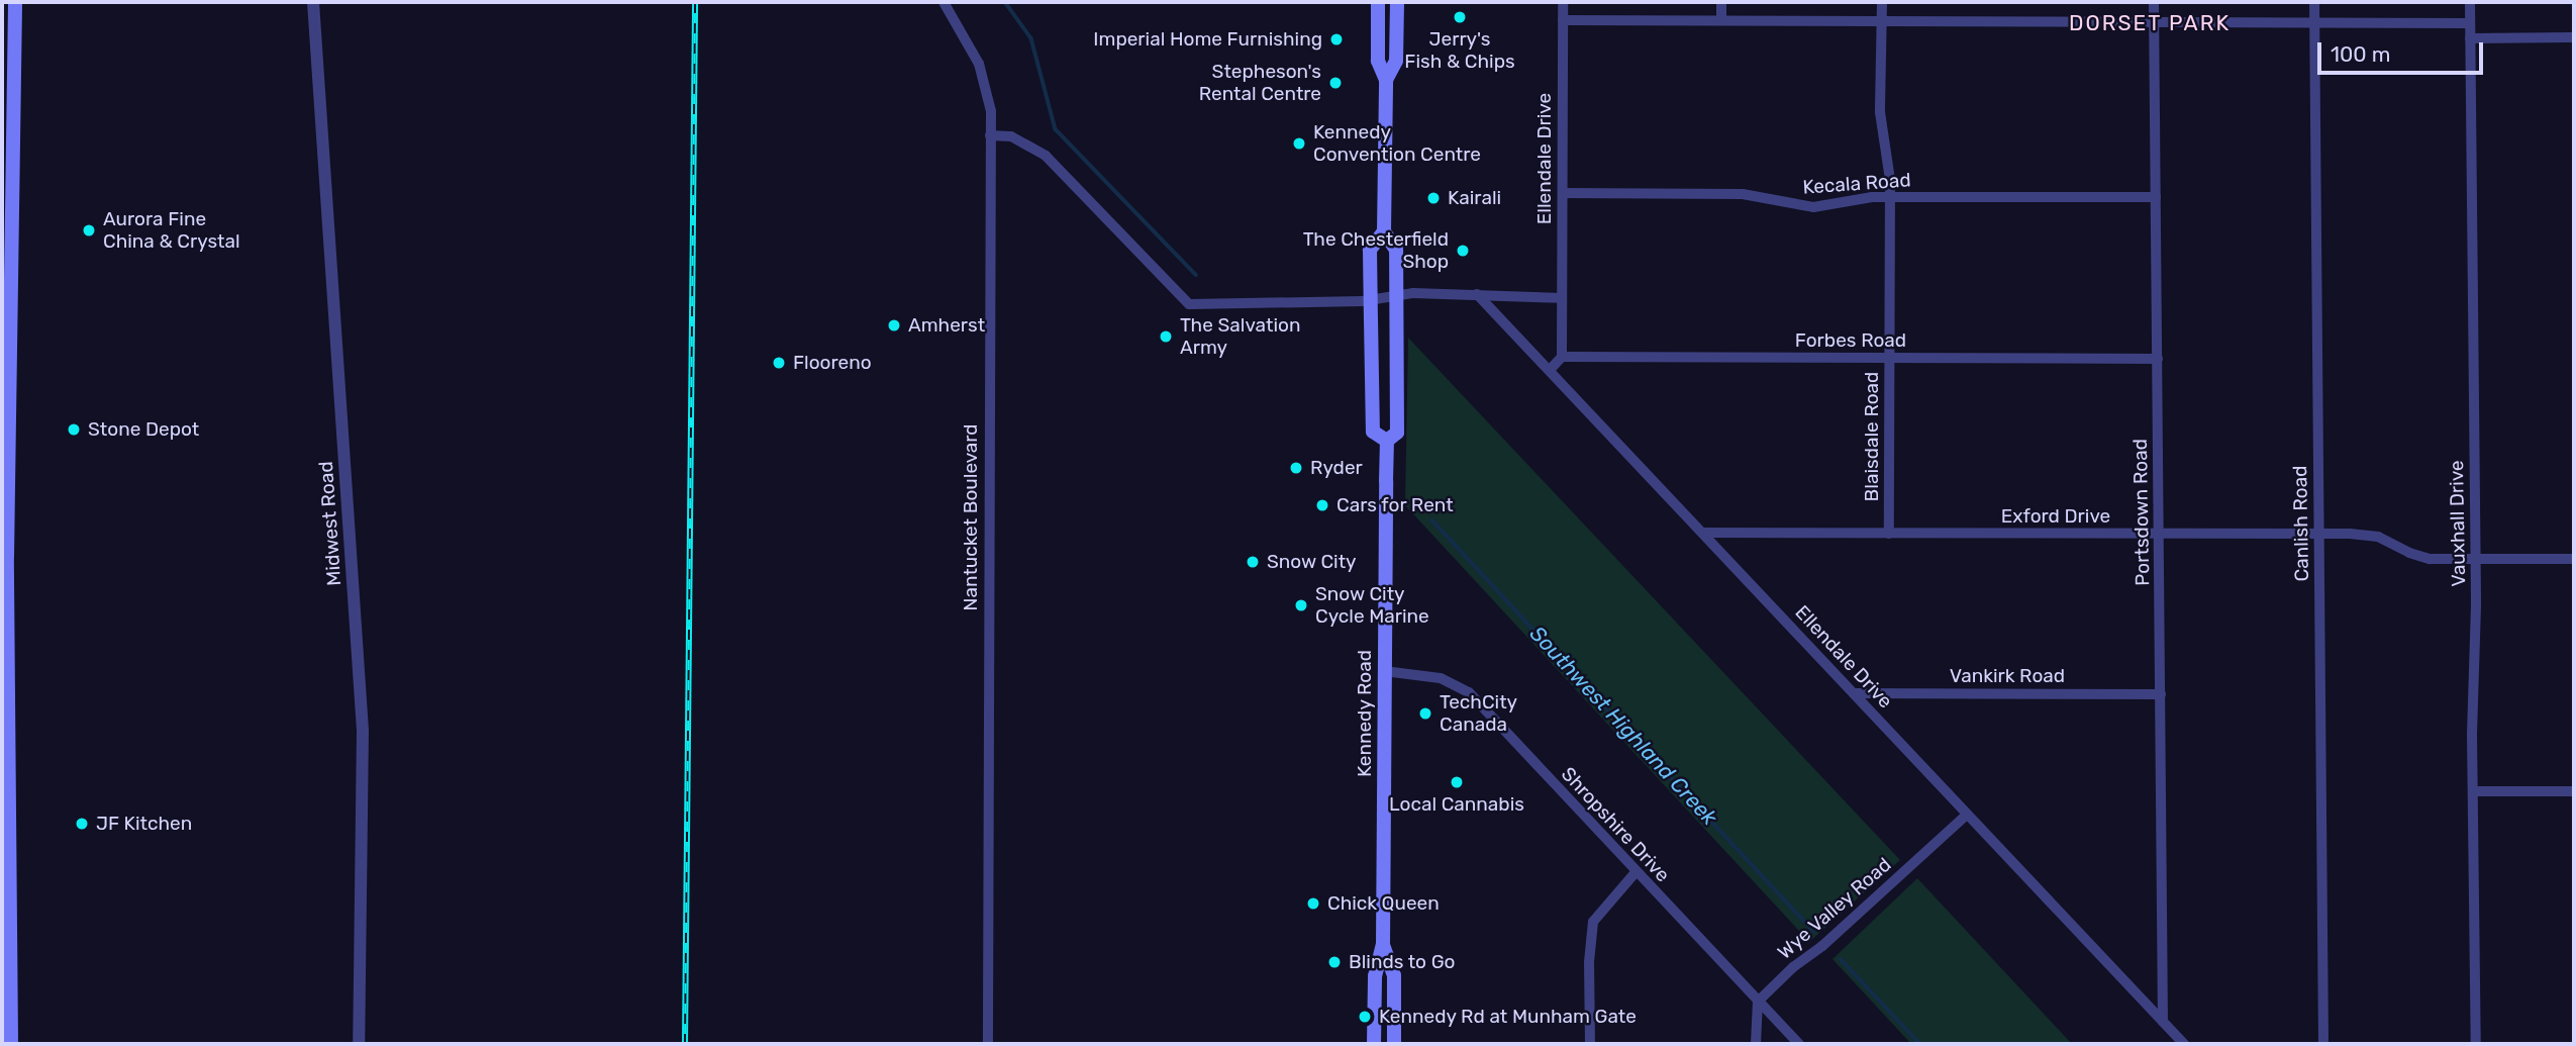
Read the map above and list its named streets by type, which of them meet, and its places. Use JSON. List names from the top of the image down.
{
  "streets": {
    "main road": ["Kennedy Road"],
    "street": [
      "Ellendale Drive",
      "Kecala Road",
      "Forbes Road",
      "Blaisdale Road",
      "Portsdown Road",
      "Exford Drive",
      "Nantucket Boulevard",
      "Midwest Road",
      "Canlish Road",
      "Vauxhall Drive",
      "Vankirk Road",
      "Shropshire Drive",
      "Wye Valley Road"
    ]
  },
  "crossings": [
    ["Ellendale Drive", "Kecala Road"],
    ["Ellendale Drive", "Forbes Road"],
    ["Ellendale Drive", "Portsdown Road"],
    ["Ellendale Drive", "Exford Drive"],
    ["Ellendale Drive", "Vankirk Road"],
    ["Ellendale Drive", "Wye Valley Road"],
    ["Kecala Road", "Blaisdale Road"],
    ["Kecala Road", "Portsdown Road"],
    ["Forbes Road", "Blaisdale Road"],
    ["Forbes Road", "Portsdown Road"],
    ["Blaisdale Road", "Exford Drive"],
    ["Portsdown Road", "Exford Drive"],
    ["Portsdown Road", "Vankirk Road"],
    ["Exford Drive", "Canlish Road"],
    ["Exford Drive", "Vauxhall Drive"],
    ["Kennedy Road", "Shropshire Drive"],
    ["Shropshire Drive", "Wye Valley Road"]
  ],
  "districts": ["DORSET PARK"],
  "water": ["Southwest Highland Creek"],
  "places": [
    "Jerry's Fish & Chips",
    "Imperial Home Furnishing",
    "Stepheson's Rental Centre",
    "Kennedy Convention Centre",
    "Kairali",
    "Aurora Fine China & Crystal",
    "The Chesterfield Shop",
    "Amherst",
    "The Salvation Army",
    "Flooreno",
    "Stone Depot",
    "Ryder",
    "Cars for Rent",
    "Snow City",
    "Snow City Cycle Marine",
    "TechCity Canada",
    "Local Cannabis",
    "JF Kitchen",
    "Chick Queen",
    "Blinds to Go",
    "Kennedy Rd at Munham Gate"
  ],
  "scale_bar": "100 m"
}
